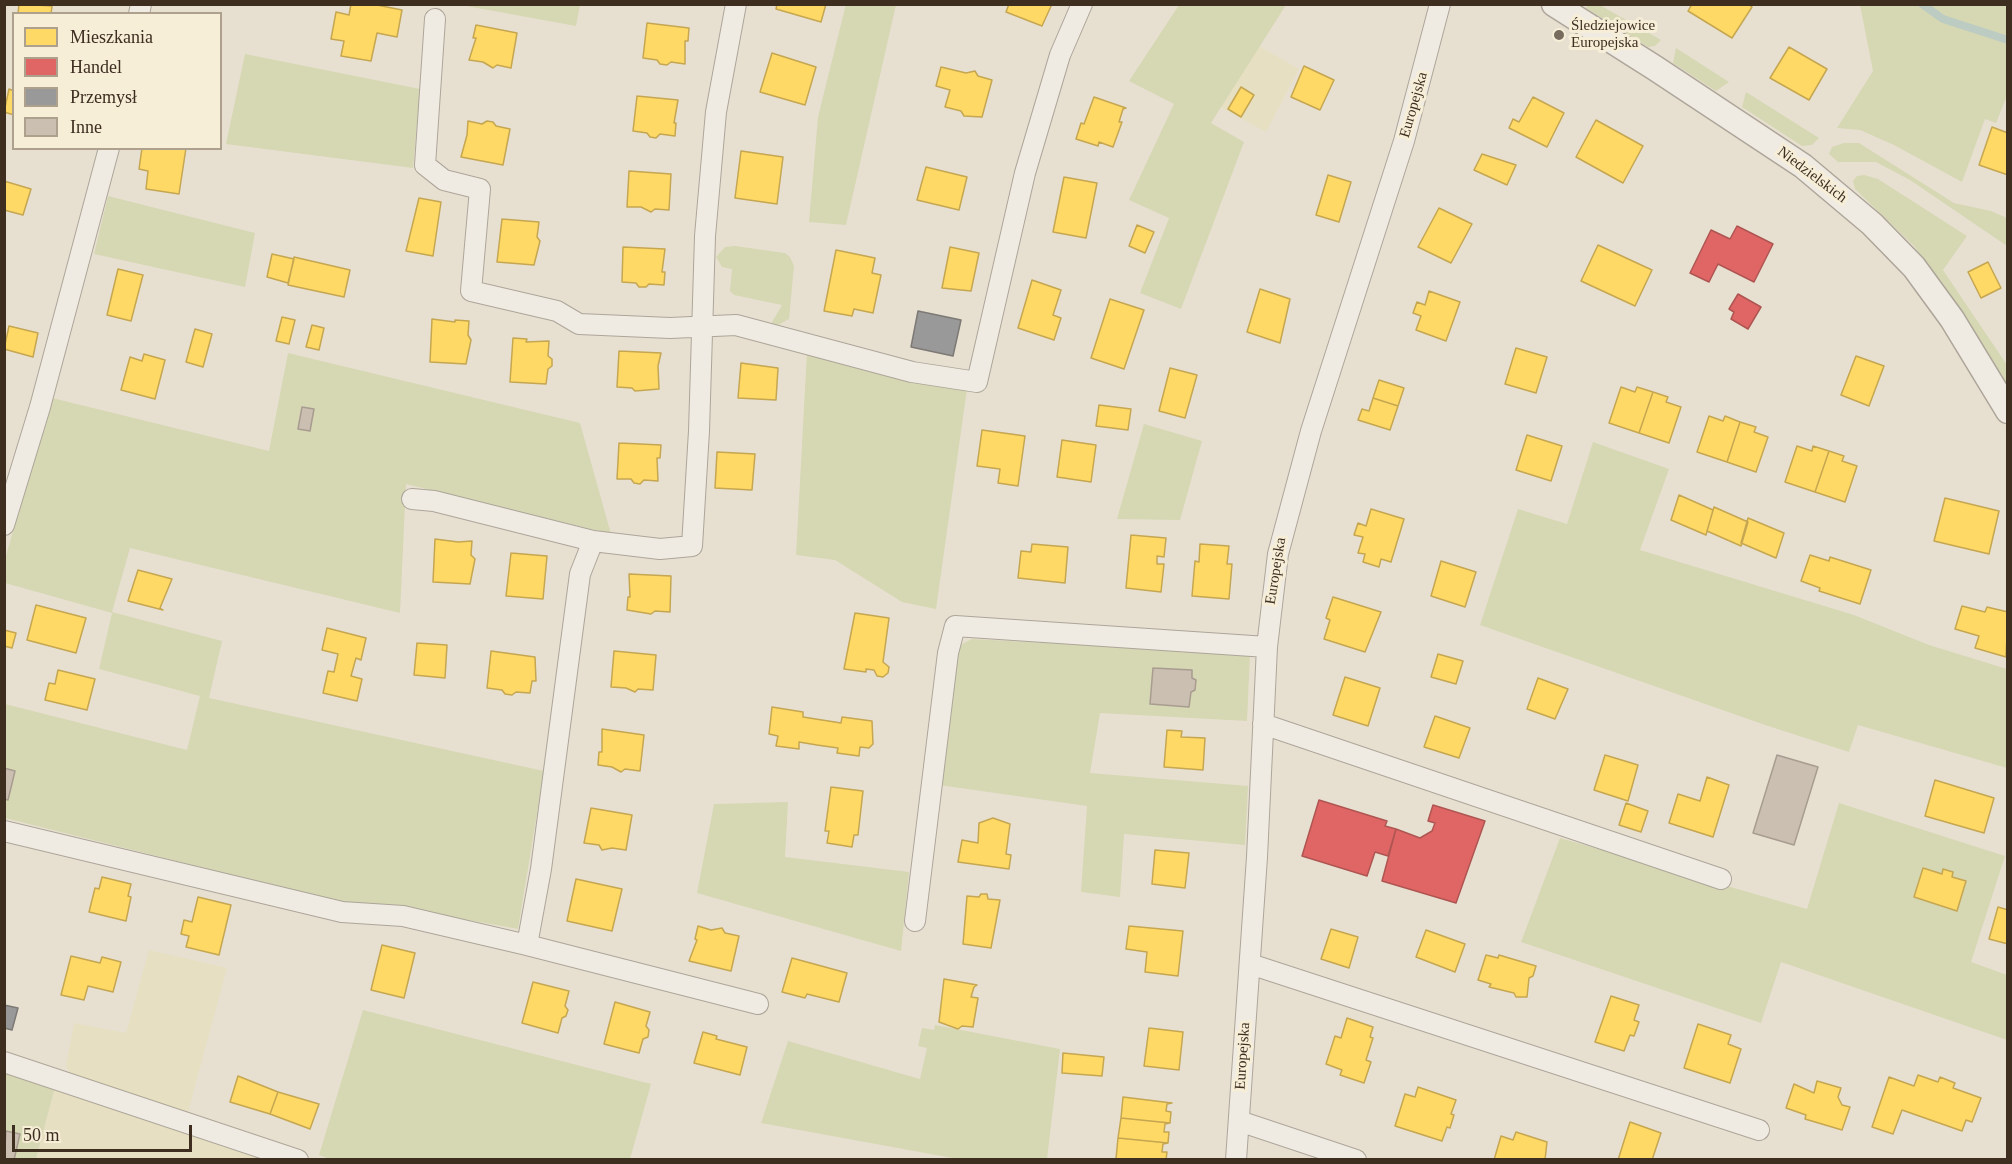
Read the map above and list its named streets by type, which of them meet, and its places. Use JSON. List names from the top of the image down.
{
  "streets": {
    "street": ["Europejska", "Niedzielskich"]
  },
  "places": ["Śledziejowice Europejska"],
  "legend": [
    "Mieszkania",
    "Handel",
    "Przemysł",
    "Inne"
  ],
  "scale_bar": "50 m"
}
